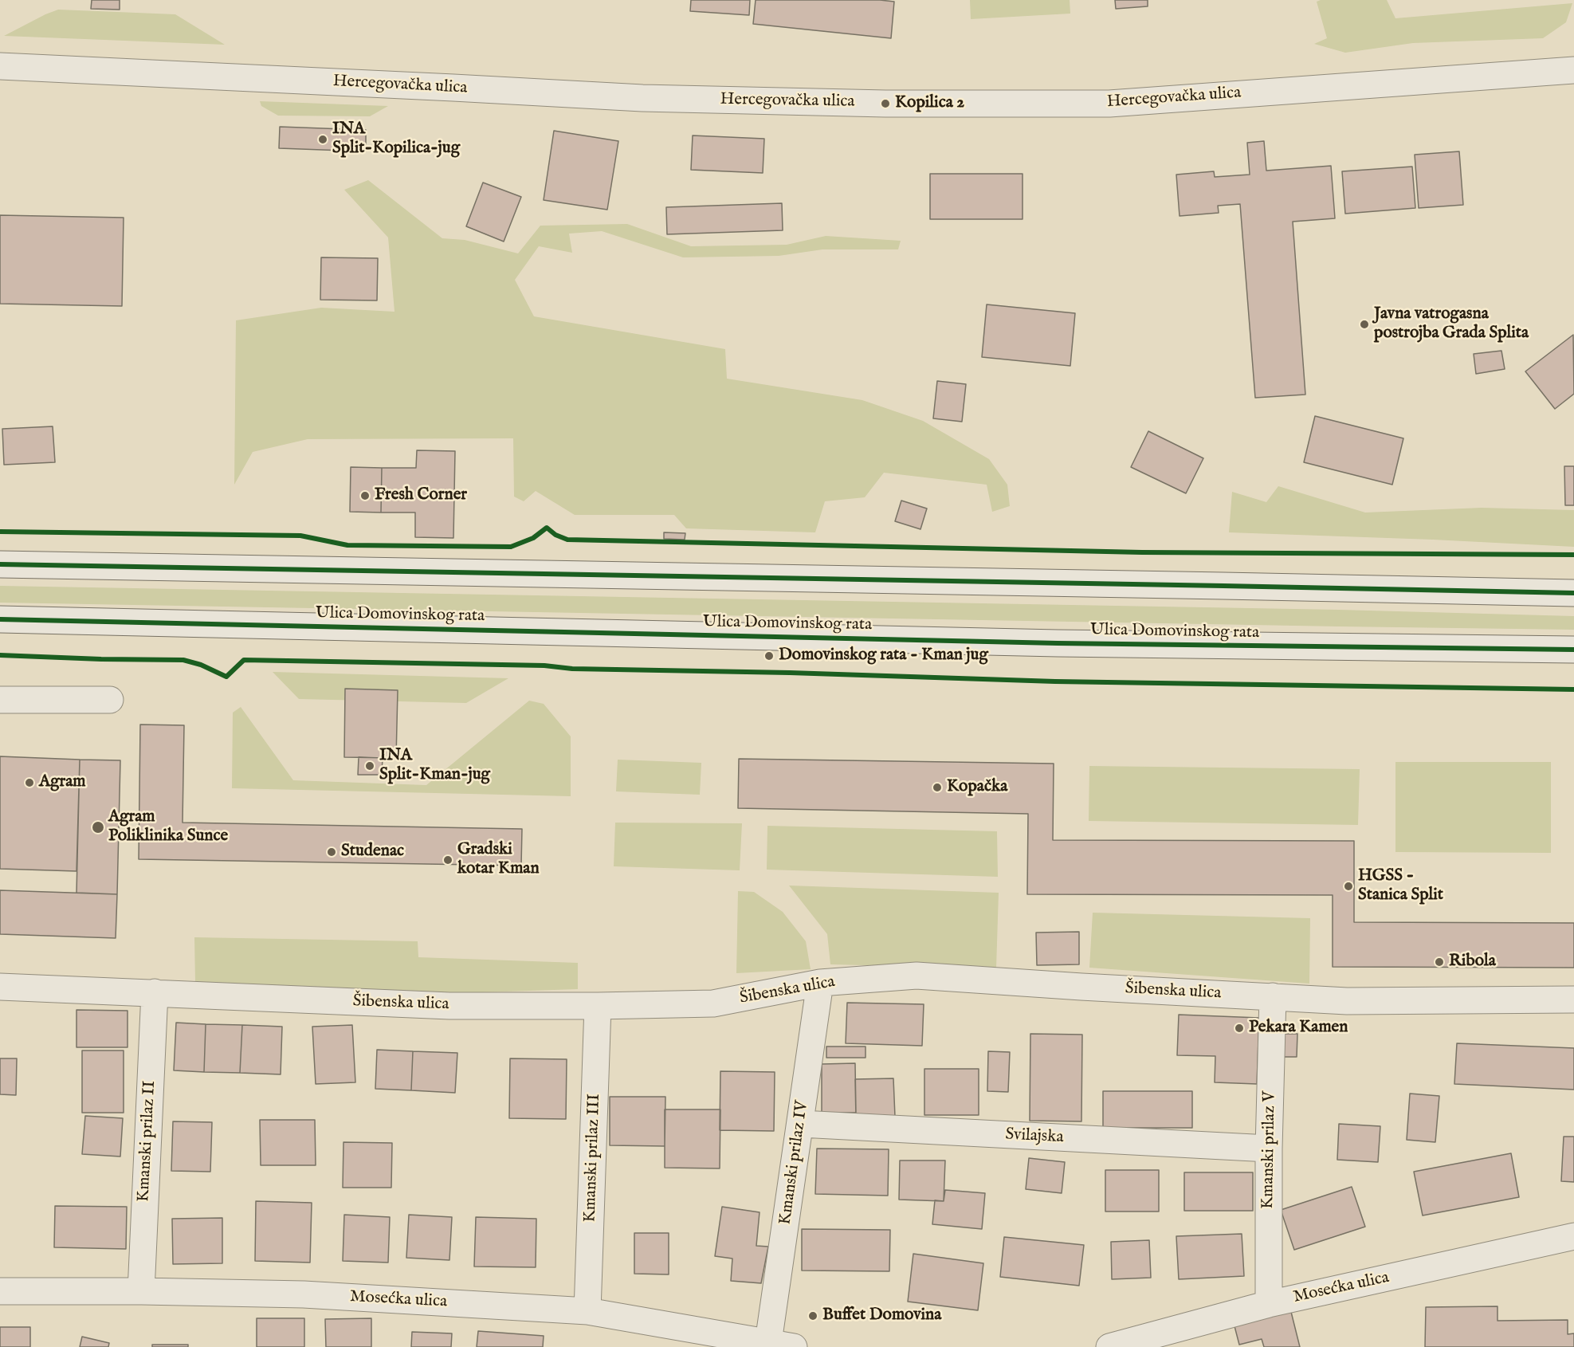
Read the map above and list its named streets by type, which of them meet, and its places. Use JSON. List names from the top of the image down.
{
  "streets": {
    "street": [
      "Hercegovačka ulica",
      "Ulica Domovinskog rata",
      "Šibenska ulica",
      "Svilajska",
      "Kmanski prilaz II",
      "Kmanski prilaz V",
      "Kmanski prilaz III",
      "Kmanski prilaz IV",
      "Mosećka ulica"
    ]
  },
  "crossings": [
    ["Šibenska ulica", "Kmanski prilaz II"],
    ["Šibenska ulica", "Kmanski prilaz V"],
    ["Šibenska ulica", "Kmanski prilaz III"],
    ["Šibenska ulica", "Kmanski prilaz IV"],
    ["Svilajska", "Kmanski prilaz V"],
    ["Svilajska", "Kmanski prilaz IV"],
    ["Kmanski prilaz II", "Mosećka ulica"],
    ["Kmanski prilaz V", "Mosećka ulica"],
    ["Kmanski prilaz III", "Mosećka ulica"],
    ["Kmanski prilaz IV", "Mosećka ulica"]
  ],
  "places": [
    "Kopilica 2",
    "INA Split-Kopilica-jug",
    "Javna vatrogasna postrojba Grada Splita",
    "Fresh Corner",
    "Domovinskog rata - Kman jug",
    "INA Split-Kman-jug",
    "Agram",
    "Kopačka",
    "Agram Poliklinika Sunce",
    "Studenac",
    "Gradski kotar Kman",
    "HGSS - Stanica Split",
    "Ribola",
    "Pekara Kamen",
    "Buffet Domovina"
  ]
}
